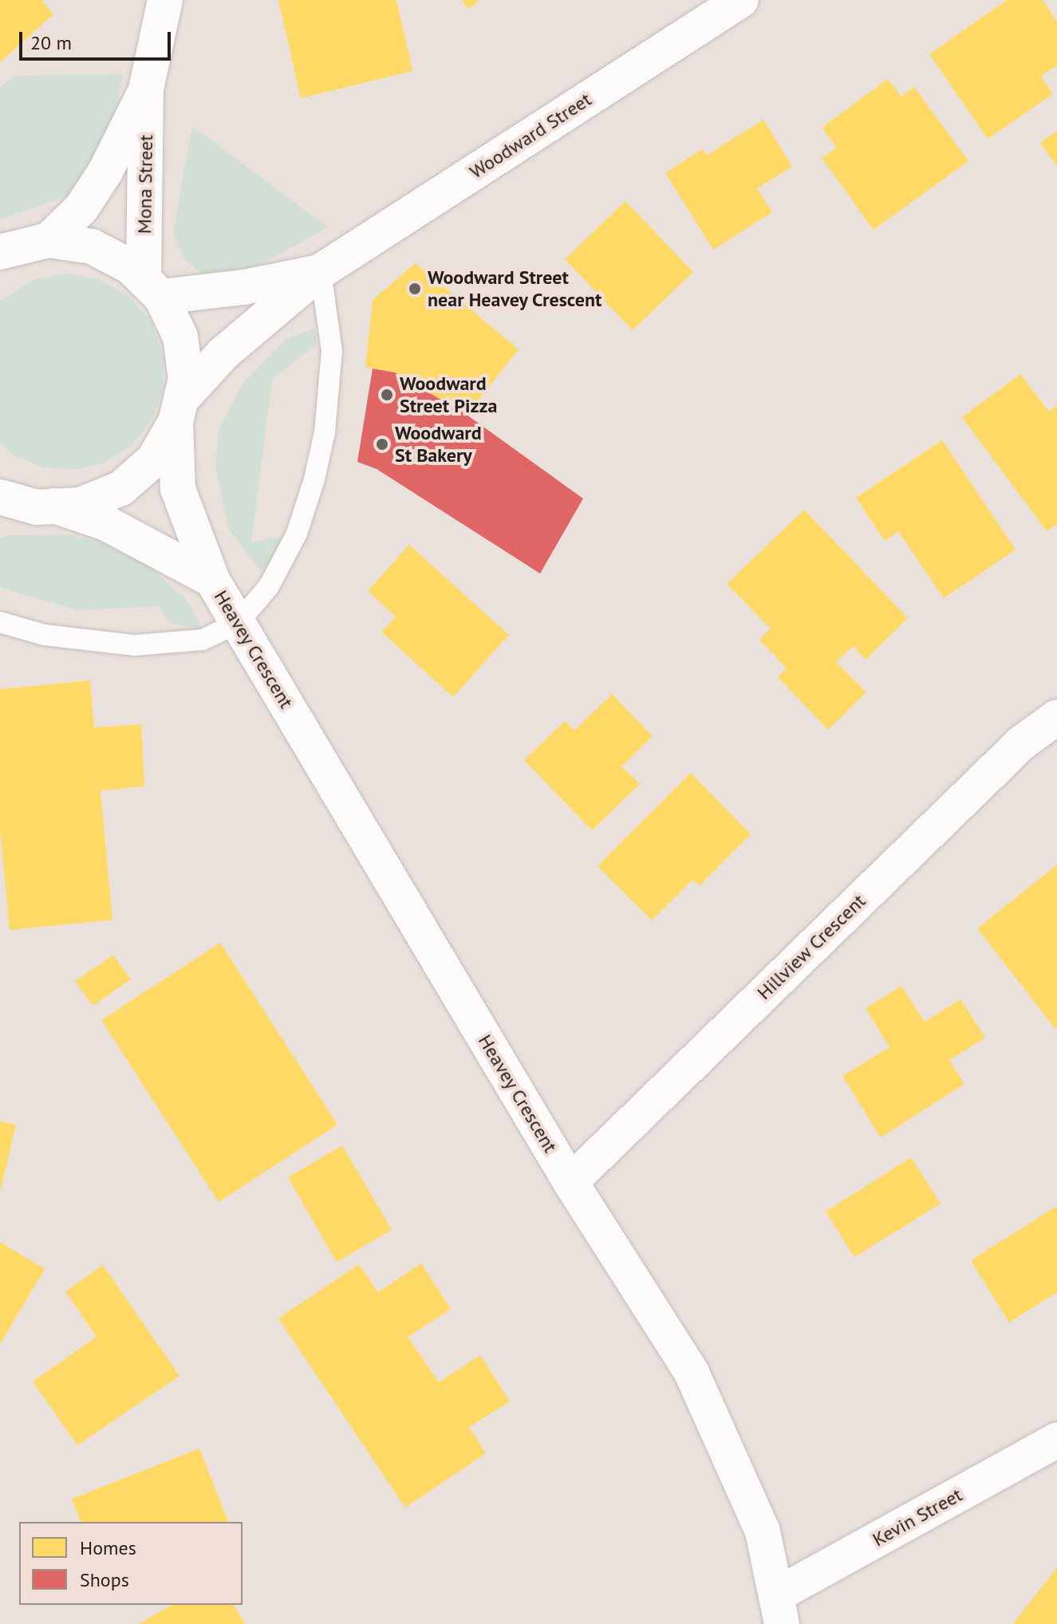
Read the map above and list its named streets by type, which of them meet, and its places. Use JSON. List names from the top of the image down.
{
  "streets": {
    "street": [
      "Woodward Street",
      "Mona Street",
      "Heavey Crescent",
      "Hillview Crescent",
      "Kevin Street"
    ]
  },
  "crossings": [
    ["Woodward Street", "Mona Street"],
    ["Woodward Street", "Heavey Crescent"],
    ["Mona Street", "Heavey Crescent"],
    ["Heavey Crescent", "Hillview Crescent"],
    ["Heavey Crescent", "Kevin Street"]
  ],
  "places": ["Woodward Street near Heavey Crescent", "Woodward Street Pizza", "Woodward St Bakery"],
  "legend": ["Homes", "Shops"],
  "scale_bar": "20 m"
}
